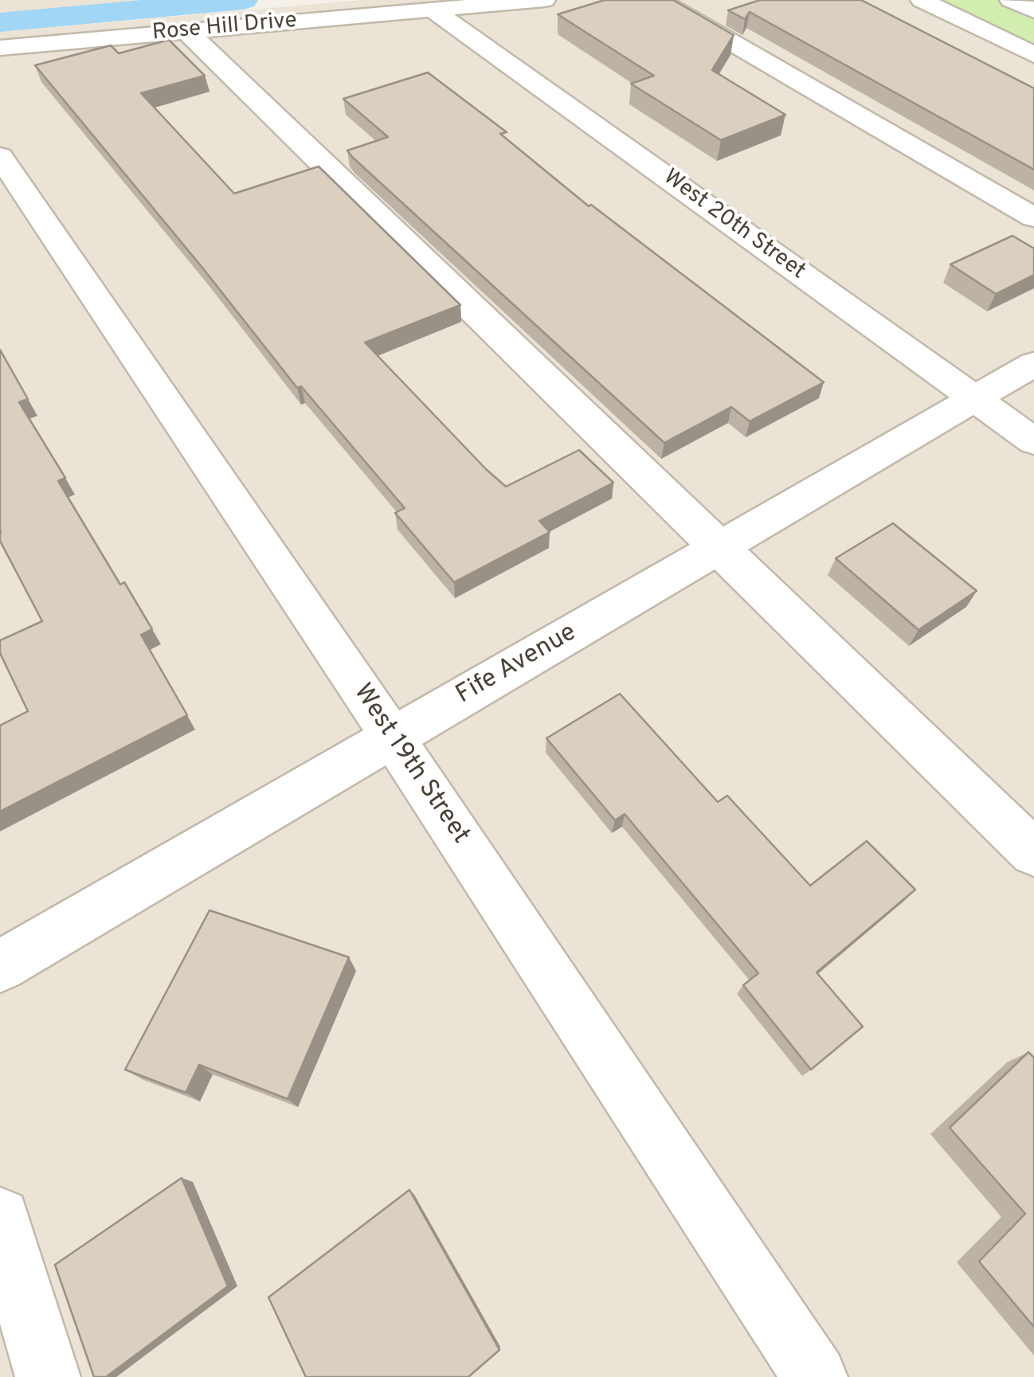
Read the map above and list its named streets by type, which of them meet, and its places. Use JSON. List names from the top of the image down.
{
  "streets": {
    "street": [
      "Rose Hill Drive",
      "West 20th Street",
      "Fife Avenue",
      "West 19th Street"
    ]
  },
  "crossings": [
    ["Rose Hill Drive", "West 20th Street"],
    ["West 20th Street", "Fife Avenue"],
    ["Fife Avenue", "West 19th Street"]
  ]
}
